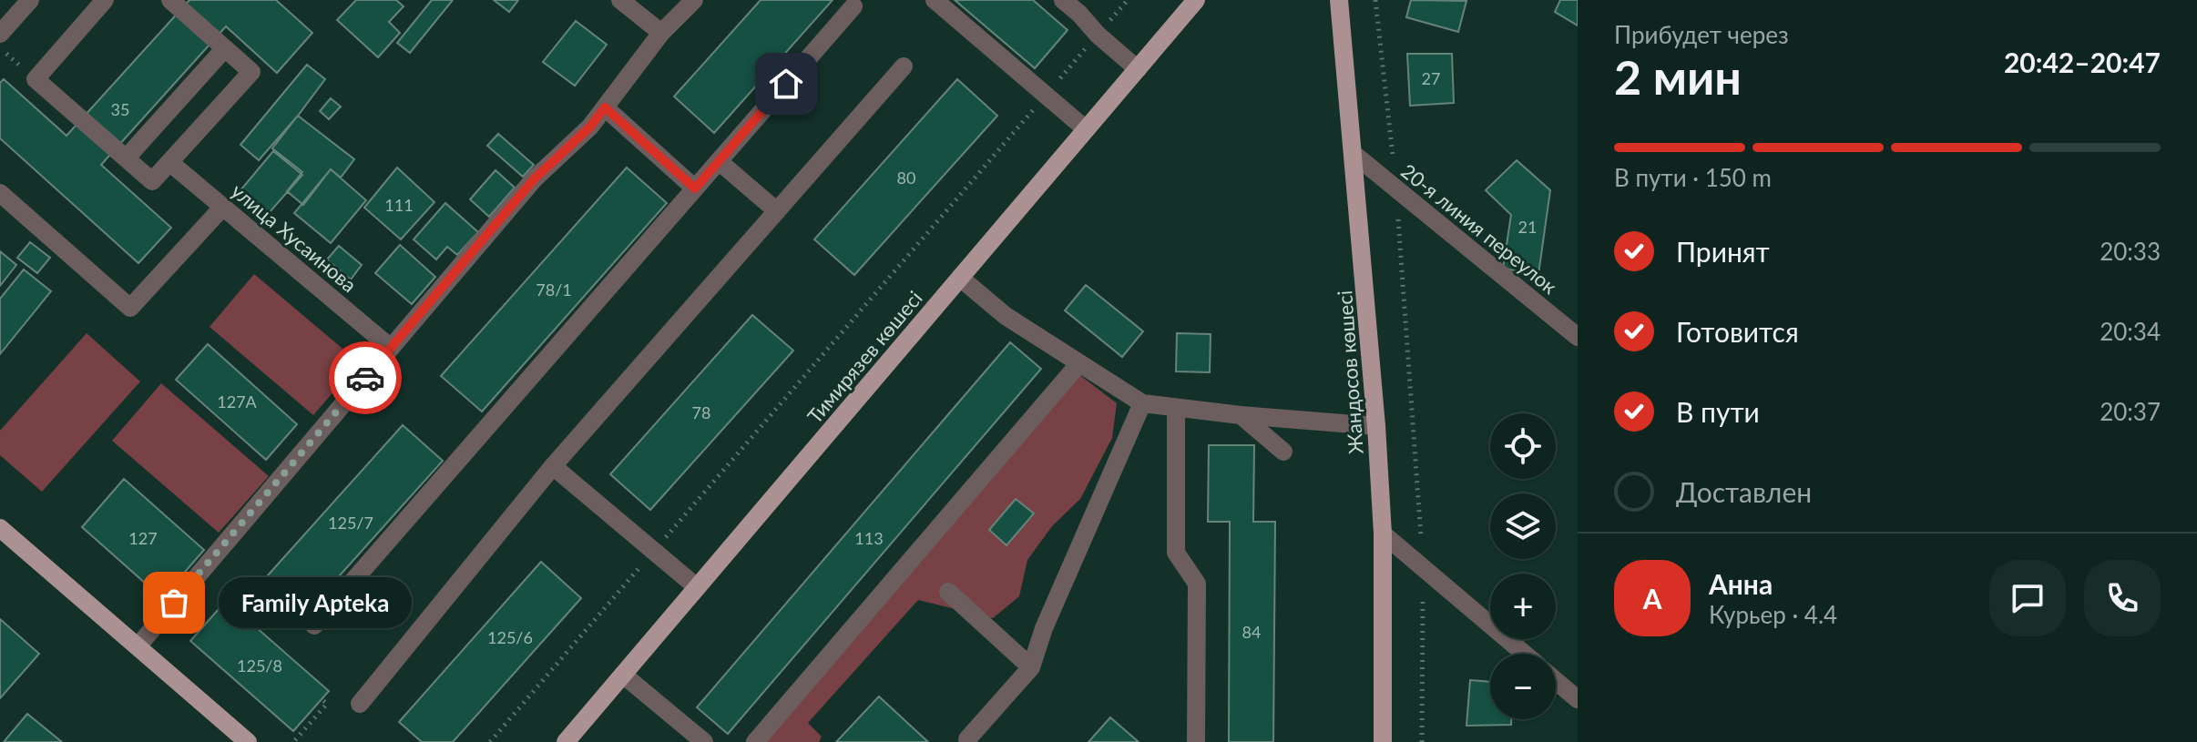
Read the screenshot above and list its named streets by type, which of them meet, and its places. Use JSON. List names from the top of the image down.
{
  "streets": {
    "main road": ["Тимирязев көшесі", "Жандосов көшесі"],
    "street": ["20-я линия переулок", "улица Хусаинова"]
  },
  "crossings": [
    ["20-я линия переулок", "Жандосов көшесі"]
  ],
  "places": ["Family Apteka"],
  "house_numbers": [
    "27",
    "35",
    "80",
    "111",
    "21",
    "78/1",
    "127А",
    "78",
    "125/7",
    "127",
    "113",
    "84",
    "125/6",
    "125/8"
  ],
  "page": {
    "heading": ["2 мин", "Прибудет через", "20:42–20:47"],
    "panel": ["Анна", "Курьер · 4.4"],
    "bar": "В пути · 150 m",
    "list": [
      ["Принят", "20:33"],
      ["Готовится", "20:34"],
      ["В пути", "20:37"],
      "Доставлен"
    ],
    "map_buttons": ["+", "−"],
    "round": "А",
    "bubble": "Family Apteka"
  }
}
